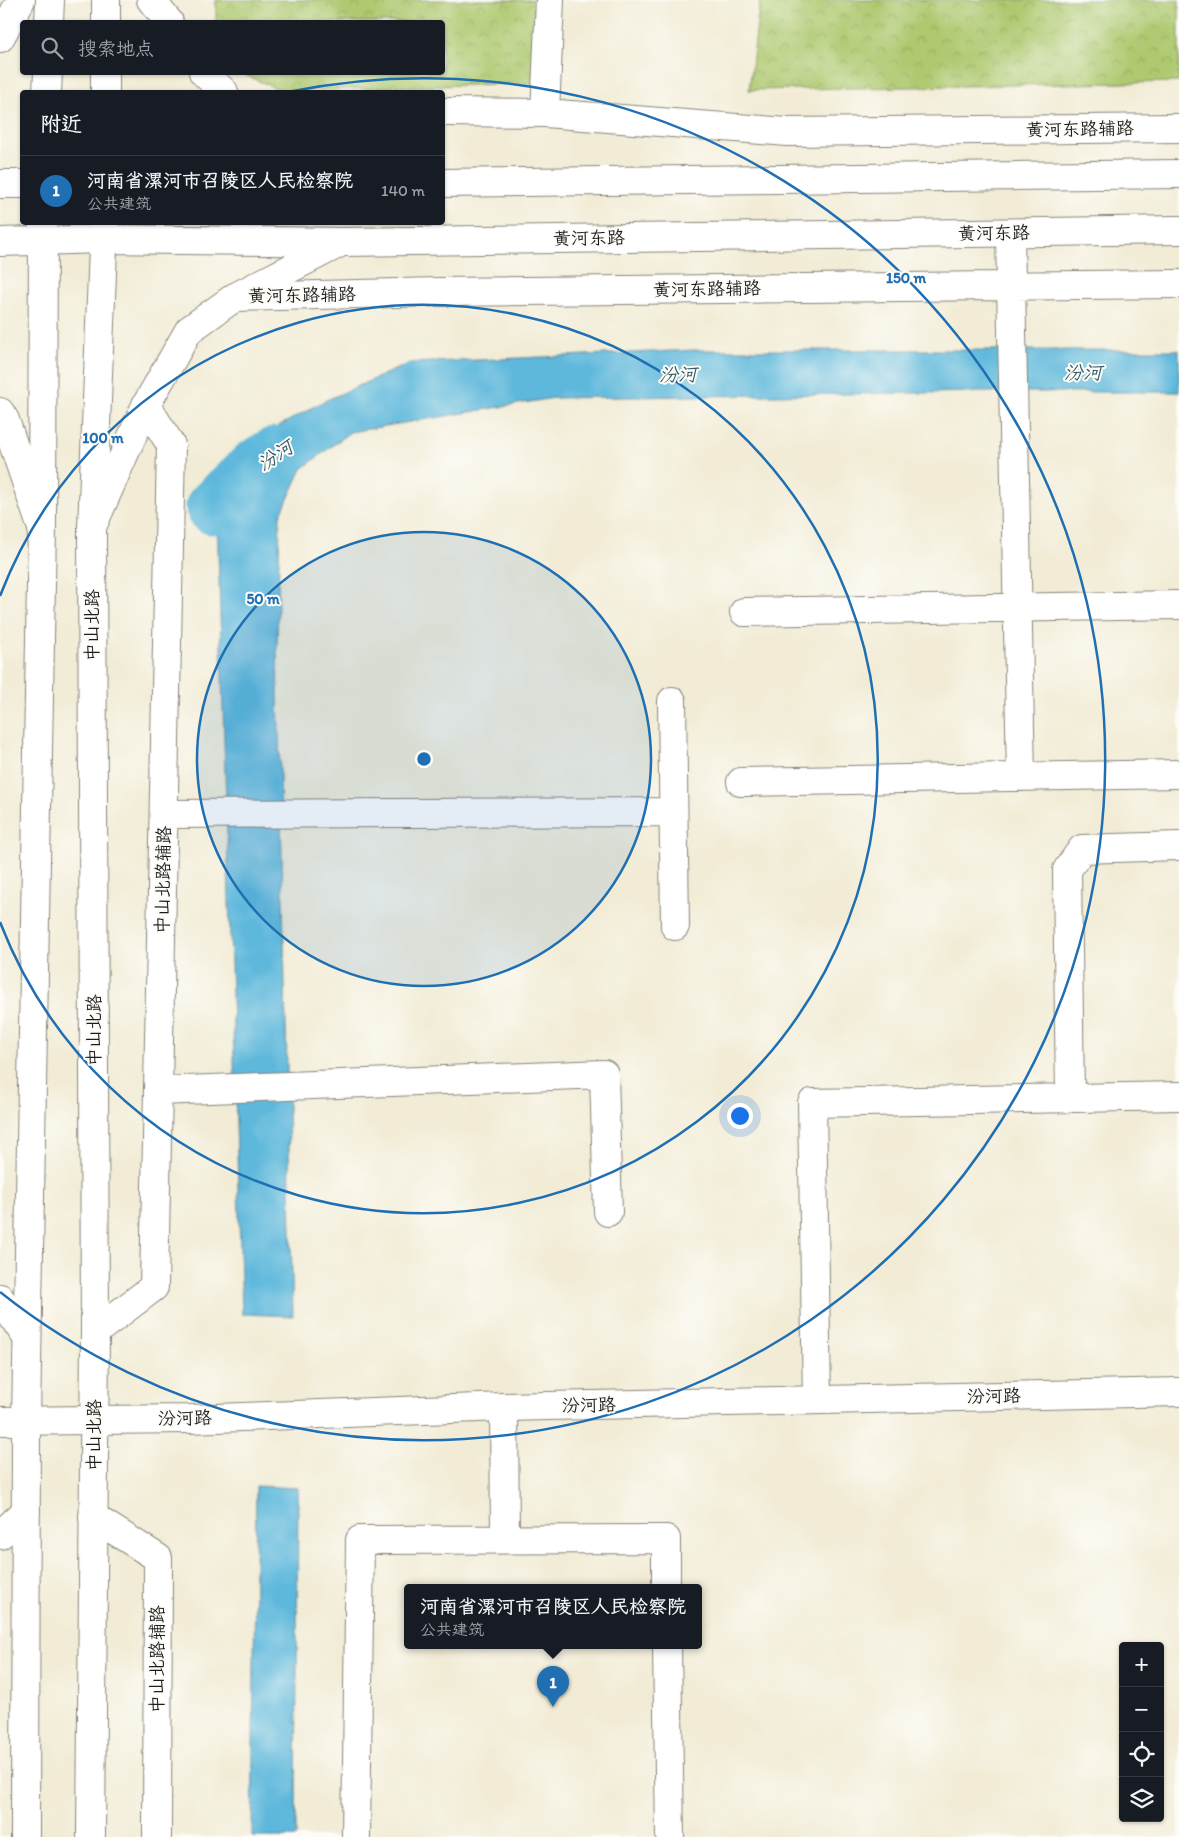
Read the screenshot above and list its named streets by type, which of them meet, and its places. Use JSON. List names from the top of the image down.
{
  "streets": {
    "street": [
      "黄河东路辅路",
      "黄河东路",
      "中山北路",
      "中山北路辅路",
      "汾河路"
    ]
  },
  "crossings": [
    ["黄河东路", "中山北路"],
    ["中山北路", "中山北路辅路"],
    ["中山北路", "汾河路"]
  ],
  "water": ["汾河"],
  "page": {
    "search": "搜索地点",
    "heading": "附近",
    "list": [
      {
        "mark": "1",
        "name": "河南省漯河市召陵区人民检察院",
        "note": "公共建筑",
        "value": "140 m"
      }
    ],
    "popup": ["河南省漯河市召陵区人民检察院", "公共建筑"],
    "map_buttons": ["+", "−"],
    "pins": "1"
  },
  "rings": ["150 m", "100 m", "50 m"]
}
